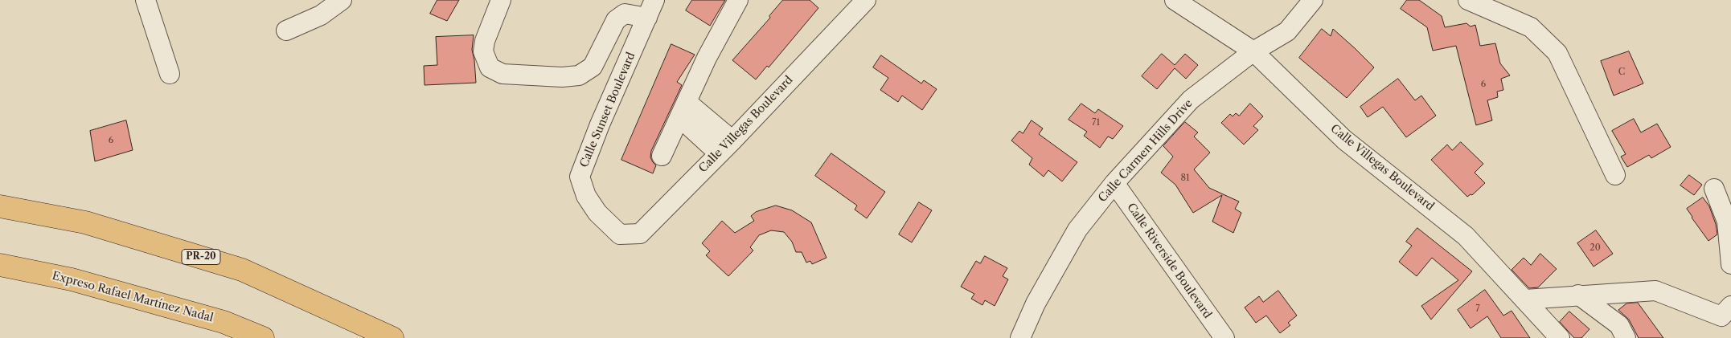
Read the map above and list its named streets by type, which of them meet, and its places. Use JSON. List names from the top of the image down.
{
  "streets": {
    "highway": ["PR-20", "Expreso Rafael Martínez Nadal"],
    "street": [
      "Calle Sunset Boulevard",
      "Calle Villegas Boulevard",
      "Calle Carmen Hills Drive",
      "Calle Riverside Boulevard"
    ]
  },
  "crossings": [
    ["Calle Sunset Boulevard", "Calle Villegas Boulevard"],
    ["Calle Villegas Boulevard", "Calle Carmen Hills Drive"],
    ["Calle Carmen Hills Drive", "Calle Riverside Boulevard"]
  ],
  "house_numbers": [
    "C",
    "6",
    "71",
    "6",
    "81",
    "20",
    "7"
  ]
}
